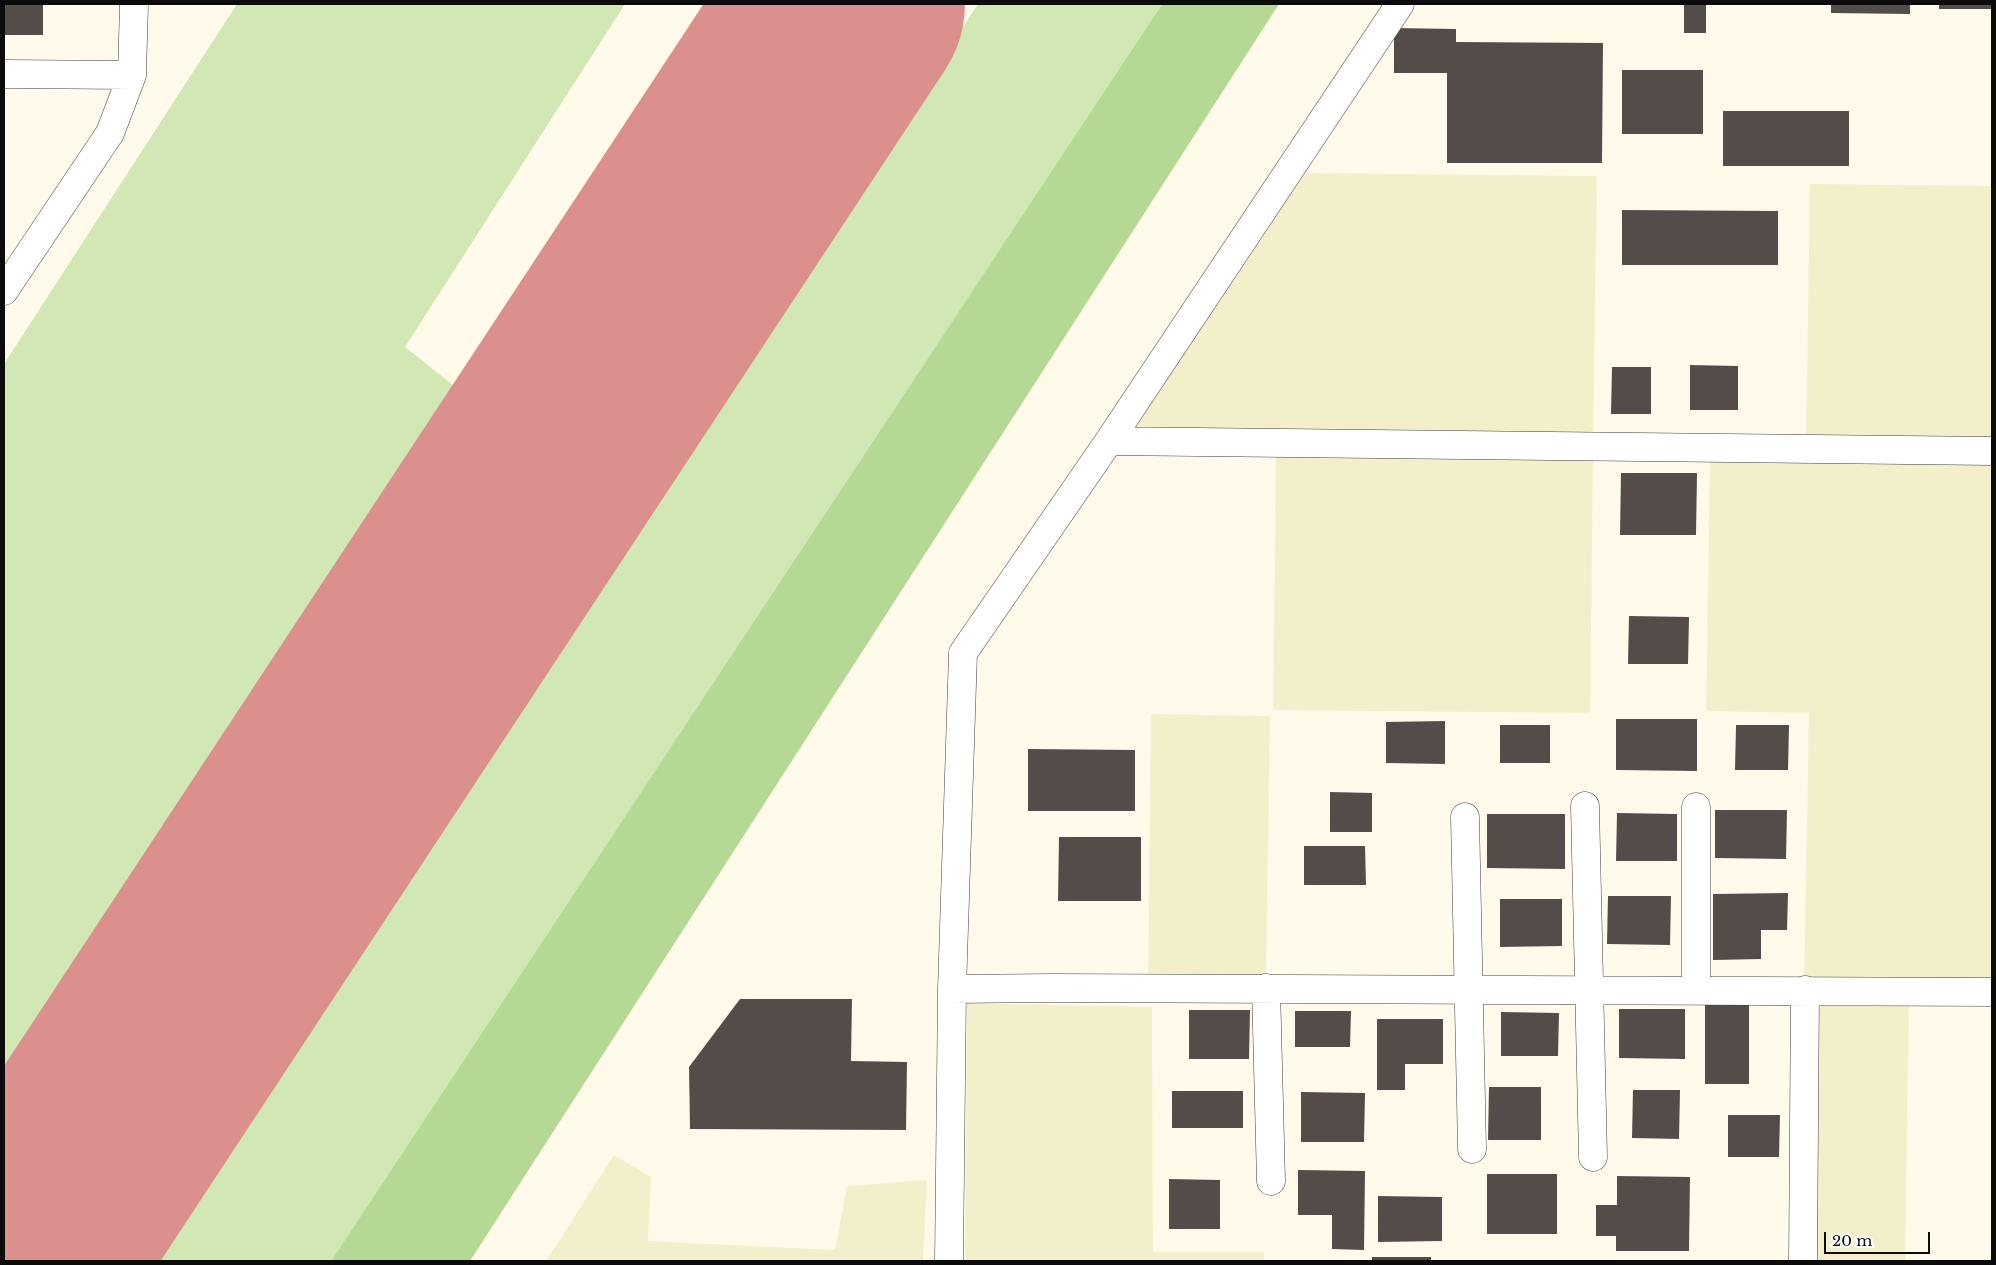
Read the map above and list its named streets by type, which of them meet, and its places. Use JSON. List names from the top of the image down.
{
  "scale_bar": "20 m"
}
